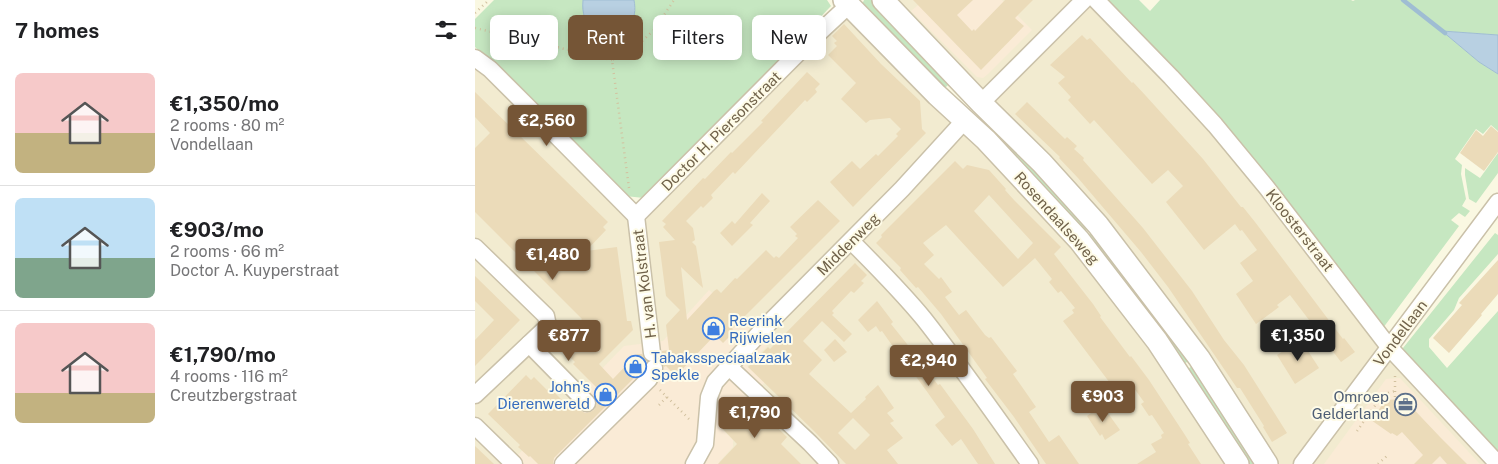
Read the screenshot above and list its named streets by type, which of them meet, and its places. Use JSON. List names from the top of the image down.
{
  "streets": {
    "street": [
      "Doctor H. Piersonstraat",
      "Rosendaalseweg",
      "Kloosterstraat",
      "Middenweg",
      "H. van Kolstraat",
      "Vondellaan"
    ]
  },
  "crossings": [
    ["Doctor H. Piersonstraat", "Rosendaalseweg"],
    ["Doctor H. Piersonstraat", "H. van Kolstraat"],
    ["Rosendaalseweg", "Middenweg"],
    ["Kloosterstraat", "Vondellaan"]
  ],
  "places": {
    "shop": ["Reerink Rijwielen", "Tabaksspeciaalzaak Spekle", "John's Dierenwereld"],
    "office": ["Omroep Gelderland"]
  },
  "page": {
    "heading": "7 homes",
    "chip": [
      "Buy",
      "Rent",
      "Filters",
      "New"
    ],
    "list": [
      {
        "name": "€1,350/mo",
        "note": "2 rooms · 80 m² · Vondellaan"
      },
      {
        "name": "€903/mo",
        "note": "2 rooms · 66 m² · Doctor A. Kuyperstraat"
      },
      {
        "name": "€1,790/mo",
        "note": "4 rooms · 116 m² · Creutzbergstraat"
      }
    ],
    "price": [
      "€2,560",
      "€1,480",
      "€877",
      "€1,350",
      "€2,940",
      "€903",
      "€1,790"
    ]
  }
}
